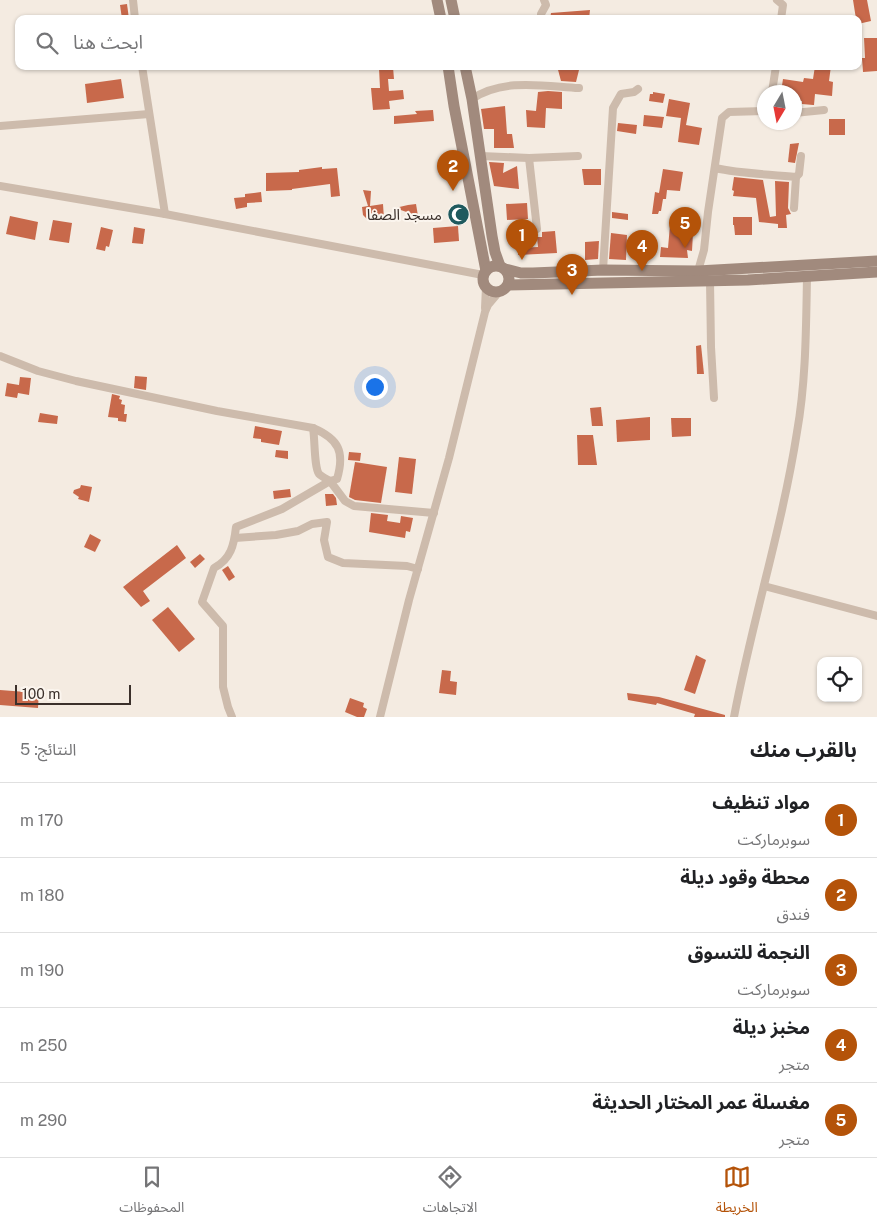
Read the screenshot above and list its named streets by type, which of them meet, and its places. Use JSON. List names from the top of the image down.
{
  "places": {
    "mosque": ["مسجد الصفا"]
  },
  "scale_bar": "100 m",
  "north": "bottom",
  "page": {
    "search": "ابحث هنا",
    "pins": [
      "2",
      "5",
      "1",
      "4",
      "3"
    ],
    "scale": "100 m",
    "heading": ["بالقرب منك", "النتائج: 5"],
    "list": [
      {
        "mark": "1",
        "name": "مواد تنظيف",
        "note": "سوبرماركت",
        "value": "170 m"
      },
      {
        "mark": "2",
        "name": "محطة وقود ديلة",
        "note": "فندق",
        "value": "180 m"
      },
      {
        "mark": "3",
        "name": "النجمة للتسوق",
        "note": "سوبرماركت",
        "value": "190 m"
      },
      {
        "mark": "4",
        "name": "مخبز ديلة",
        "note": "متجر",
        "value": "250 m"
      },
      {
        "mark": "5",
        "name": "مغسلة عمر المختار الحديثة",
        "note": "متجر",
        "value": "290 m"
      }
    ],
    "nav": ["الخريطة", "الاتجاهات", "المحفوظات"]
  }
}
